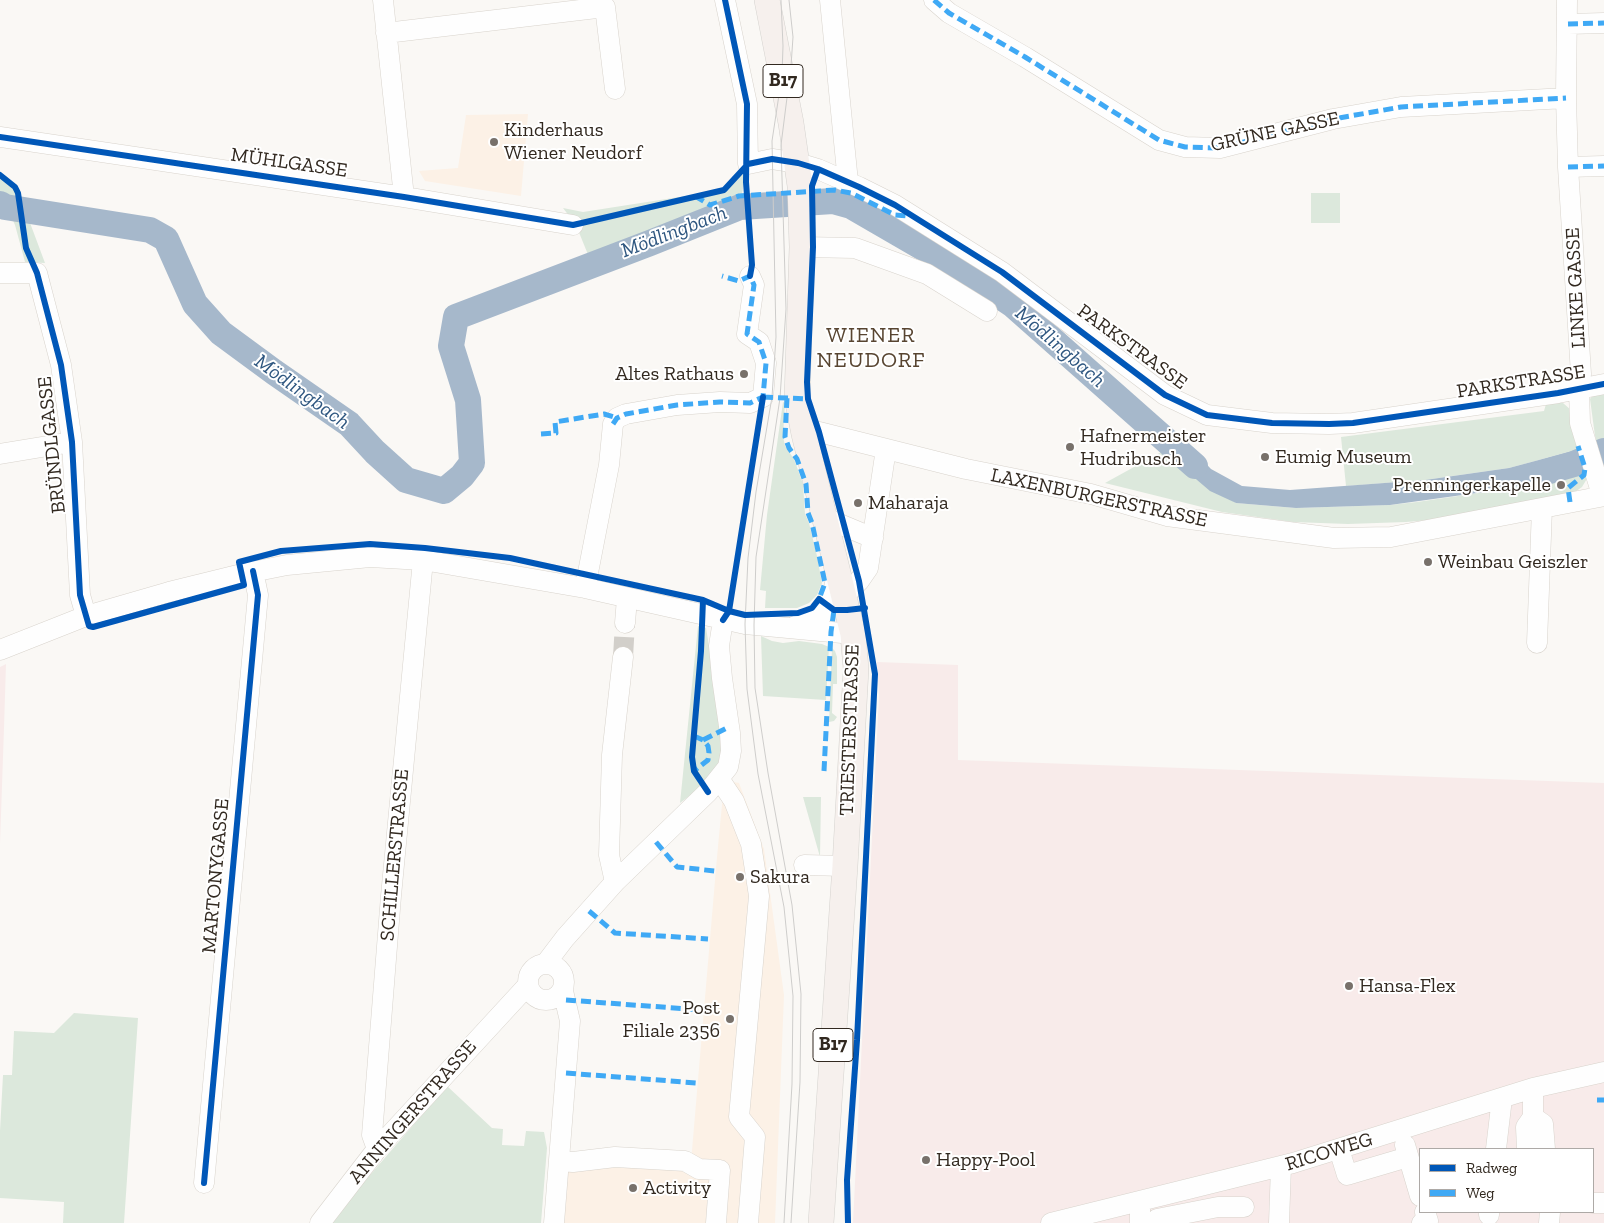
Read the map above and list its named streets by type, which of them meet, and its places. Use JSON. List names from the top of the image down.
{
  "streets": {
    "main road": ["B17", "TRIESTERSTRASSE"],
    "street": [
      "GRÜNE GASSE",
      "MÜHLGASSE",
      "LINKE GASSE",
      "PARKSTRASSE",
      "BRÜNDLGASSE",
      "LAXENBURGERSTRASSE",
      "SCHILLERSTRASSE",
      "MARTONYGASSE",
      "ANNINGERSTRASSE",
      "RICOWEG"
    ]
  },
  "crossings": [
    ["B17", "PARKSTRASSE"],
    ["B17", "TRIESTERSTRASSE"],
    ["GRÜNE GASSE", "LINKE GASSE"],
    ["LINKE GASSE", "PARKSTRASSE"],
    ["LINKE GASSE", "LAXENBURGERSTRASSE"],
    ["PARKSTRASSE", "TRIESTERSTRASSE"],
    ["LAXENBURGERSTRASSE", "TRIESTERSTRASSE"],
    ["SCHILLERSTRASSE", "ANNINGERSTRASSE"]
  ],
  "districts": ["WIENER NEUDORF"],
  "water": ["Mödlingbach"],
  "places": [
    "Kinderhaus Wiener Neudorf",
    "Altes Rathaus",
    "Hafnermeister Hudribusch",
    "Eumig Museum",
    "Prenningerkapelle",
    "Maharaja",
    "Weinbau Geiszler",
    "Sakura",
    "Hansa-Flex",
    "Post Filiale 2356",
    "Happy-Pool",
    "Activity"
  ],
  "legend": ["Radweg", "Weg"]
}
